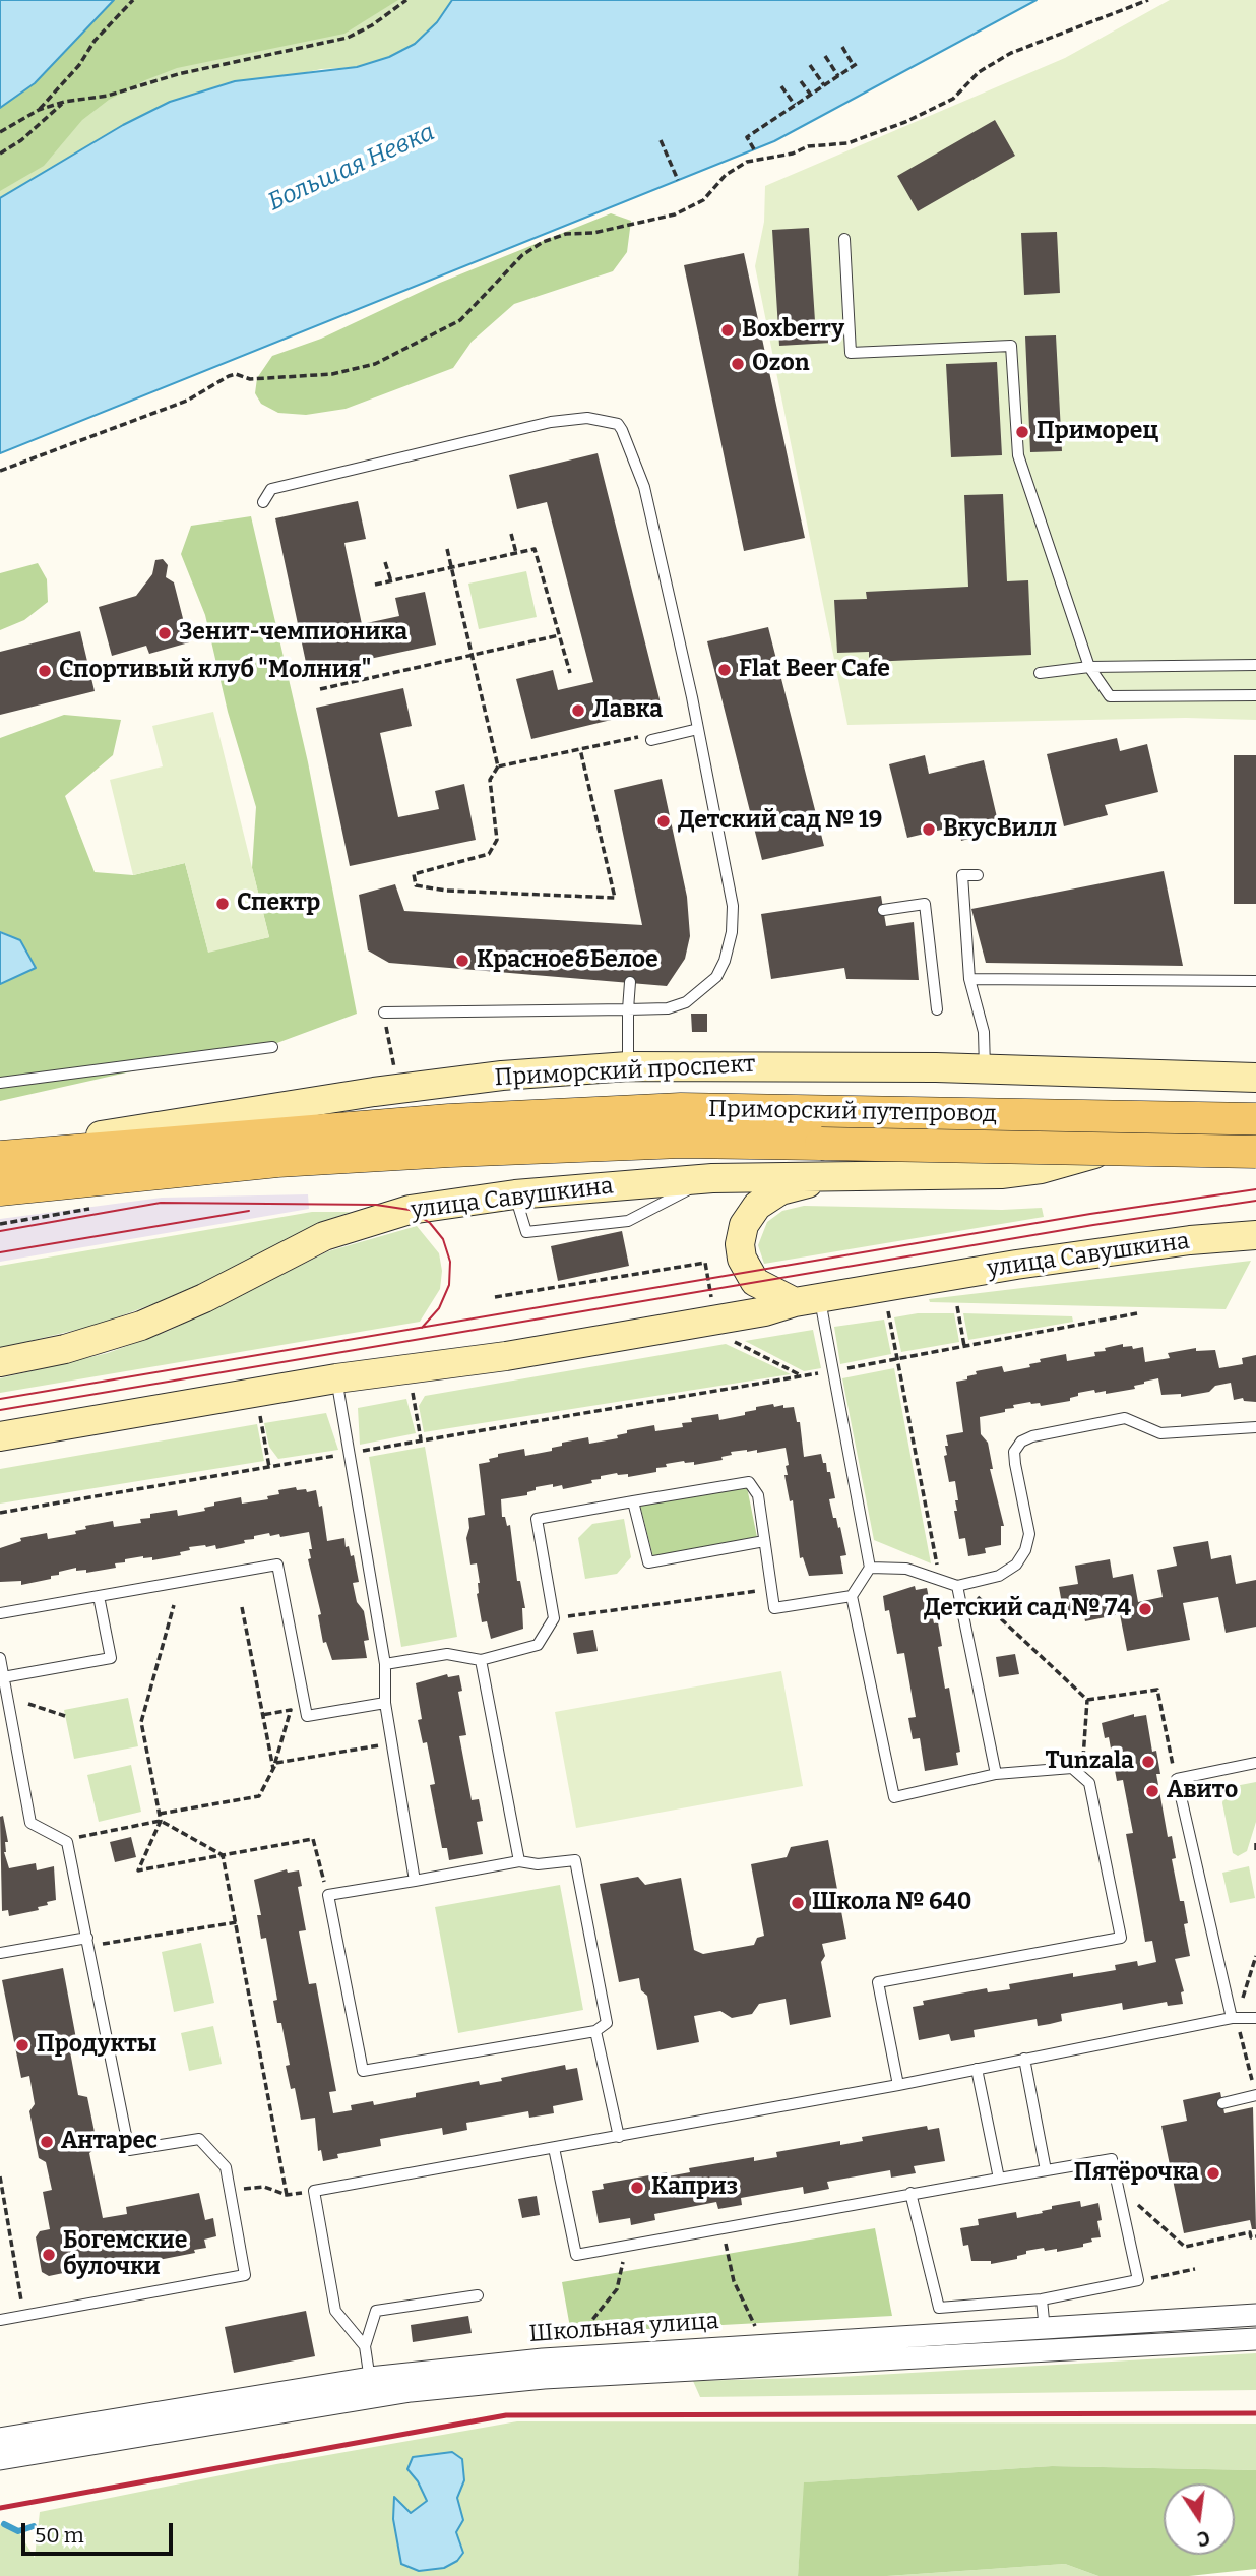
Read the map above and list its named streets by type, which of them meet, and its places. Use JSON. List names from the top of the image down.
{
  "streets": {
    "main road": ["Приморский проспект", "Приморский путепровод", "улица Савушкина"],
    "street": ["Школьная улица"]
  },
  "crossings": [
    ["Приморский проспект", "Приморский путепровод"]
  ],
  "water": ["Большая Невка"],
  "places": [
    "Boxberry",
    "Ozon",
    "Приморец",
    "Зенит-чемпионика",
    "Flat Beer Cafe",
    "Спортивый клуб \"Молния\"",
    "Лавка",
    "Детский сад № 19",
    "ВкусВилл",
    "Спектр",
    "Красное&Белое",
    "Детский сад № 74",
    "Tunzala",
    "Авито",
    "Школа № 640",
    "Продукты",
    "Антарес",
    "Пятёрочка",
    "Каприз",
    "Богемские булочки"
  ],
  "scale_bar": "50 m",
  "north": "bottom"
}
